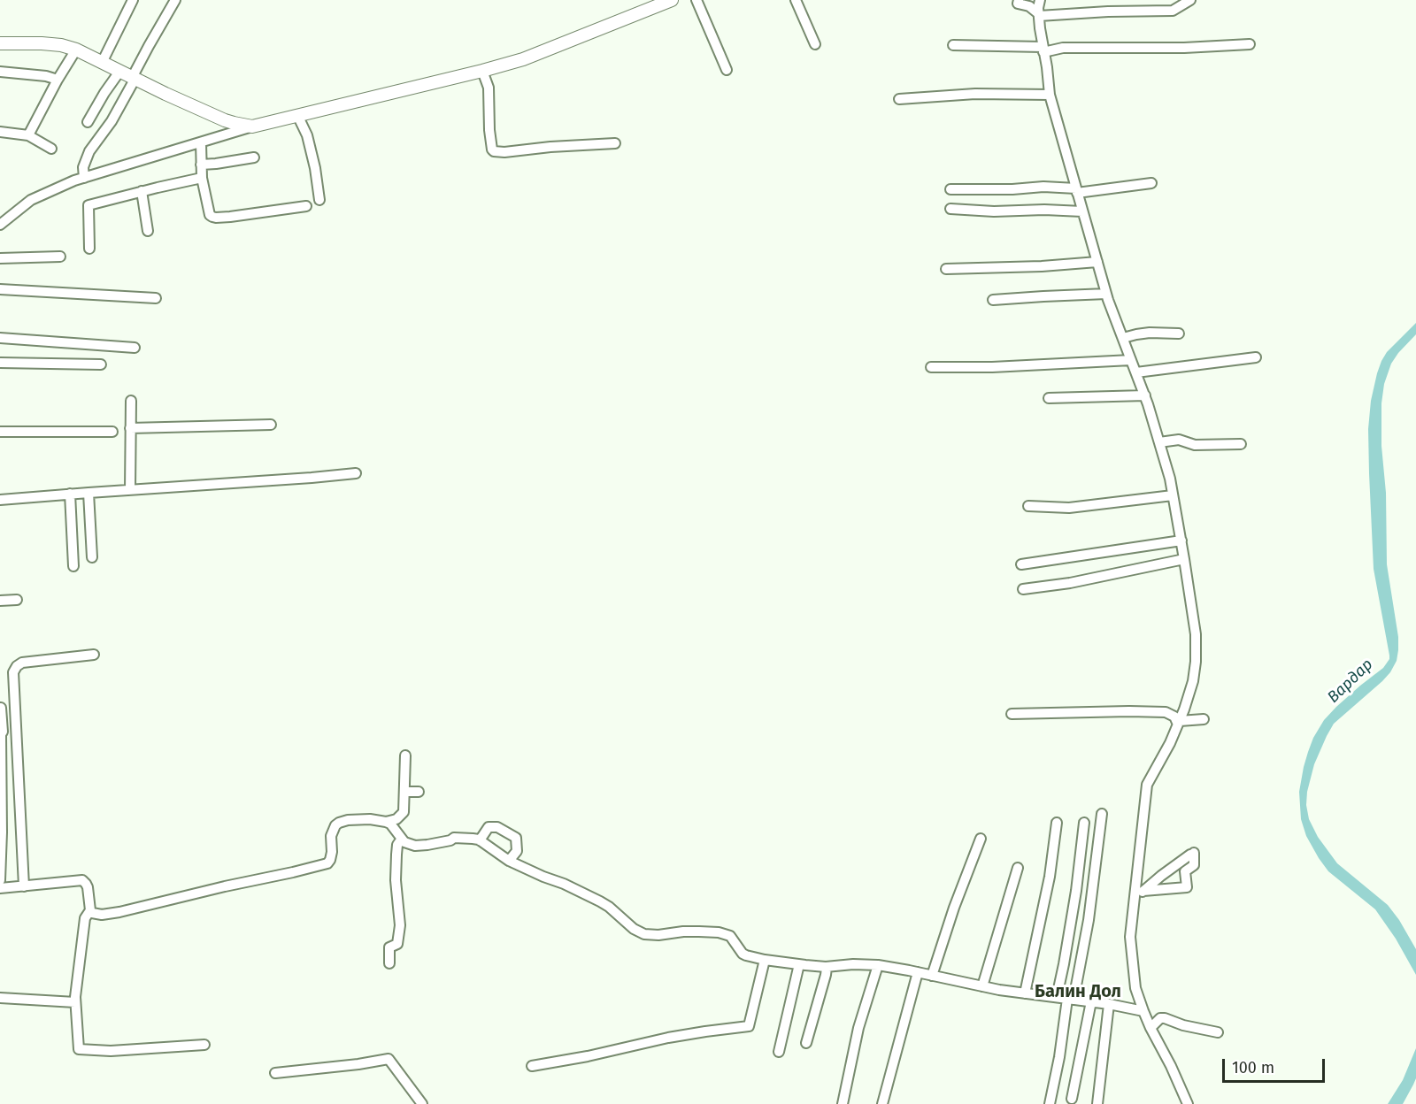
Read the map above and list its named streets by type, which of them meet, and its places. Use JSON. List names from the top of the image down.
{
  "districts": ["Балин Дол"],
  "water": ["Вардар"],
  "scale_bar": "100 m"
}
